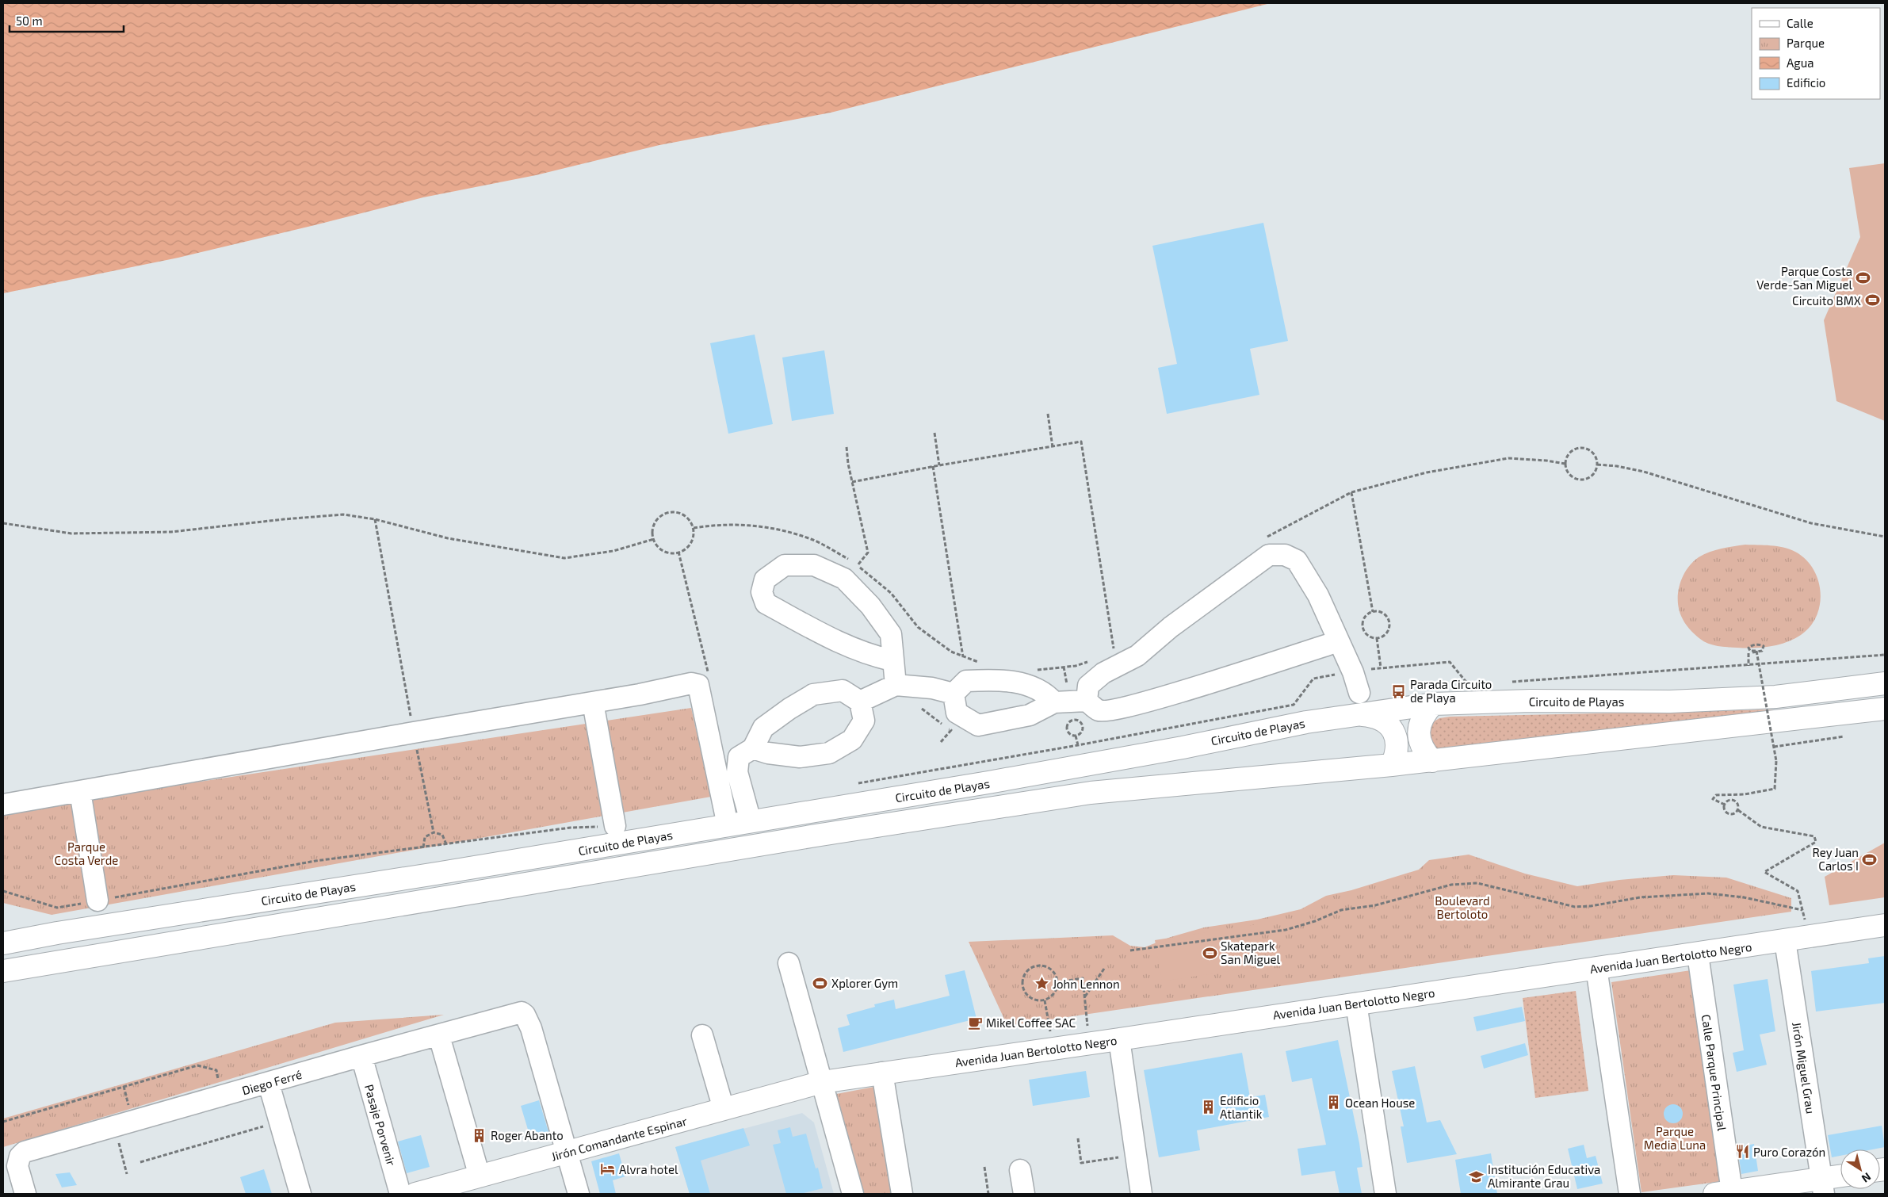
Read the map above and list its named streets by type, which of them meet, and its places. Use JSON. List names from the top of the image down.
{
  "streets": {
    "main road": ["Circuito de Playas", "Avenida Juan Bertolotto Negro", "Jirón Comandante Espinar"],
    "street": [
      "Jirón Miguel Grau",
      "Calle Parque Principal",
      "Diego Ferré",
      "Pasaje Porvenir"
    ]
  },
  "crossings": [
    ["Avenida Juan Bertolotto Negro", "Jirón Miguel Grau"],
    ["Avenida Juan Bertolotto Negro", "Calle Parque Principal"],
    ["Avenida Juan Bertolotto Negro", "Jirón Comandante Espinar"],
    ["Diego Ferré", "Pasaje Porvenir"],
    ["Diego Ferré", "Jirón Comandante Espinar"]
  ],
  "parks": ["Parque Costa Verde", "Boulevard Bertoloto", "Parque Media Luna"],
  "places": {
    "sports": [
      "Parque Costa Verde-San Miguel",
      "Circuito BMX",
      "Rey Juan Carlos I",
      "Skatepark San Miguel",
      "Xplorer Gym"
    ],
    "bus stop": ["Parada Circuito de Playa"],
    "place": ["John Lennon"],
    "cafe": ["Mikel Coffee SAC"],
    "building": ["Ocean House", "Edificio Atlantik", "Roger Abanto"],
    "restaurant": ["Puro Corazón"],
    "hotel": ["Alvra hotel"],
    "school or university": ["Institución Educativa Almirante Grau"]
  },
  "legend": [
    "Calle",
    "Parque",
    "Agua",
    "Edificio"
  ],
  "scale_bar": "50 m",
  "north": "bottom right"
}
